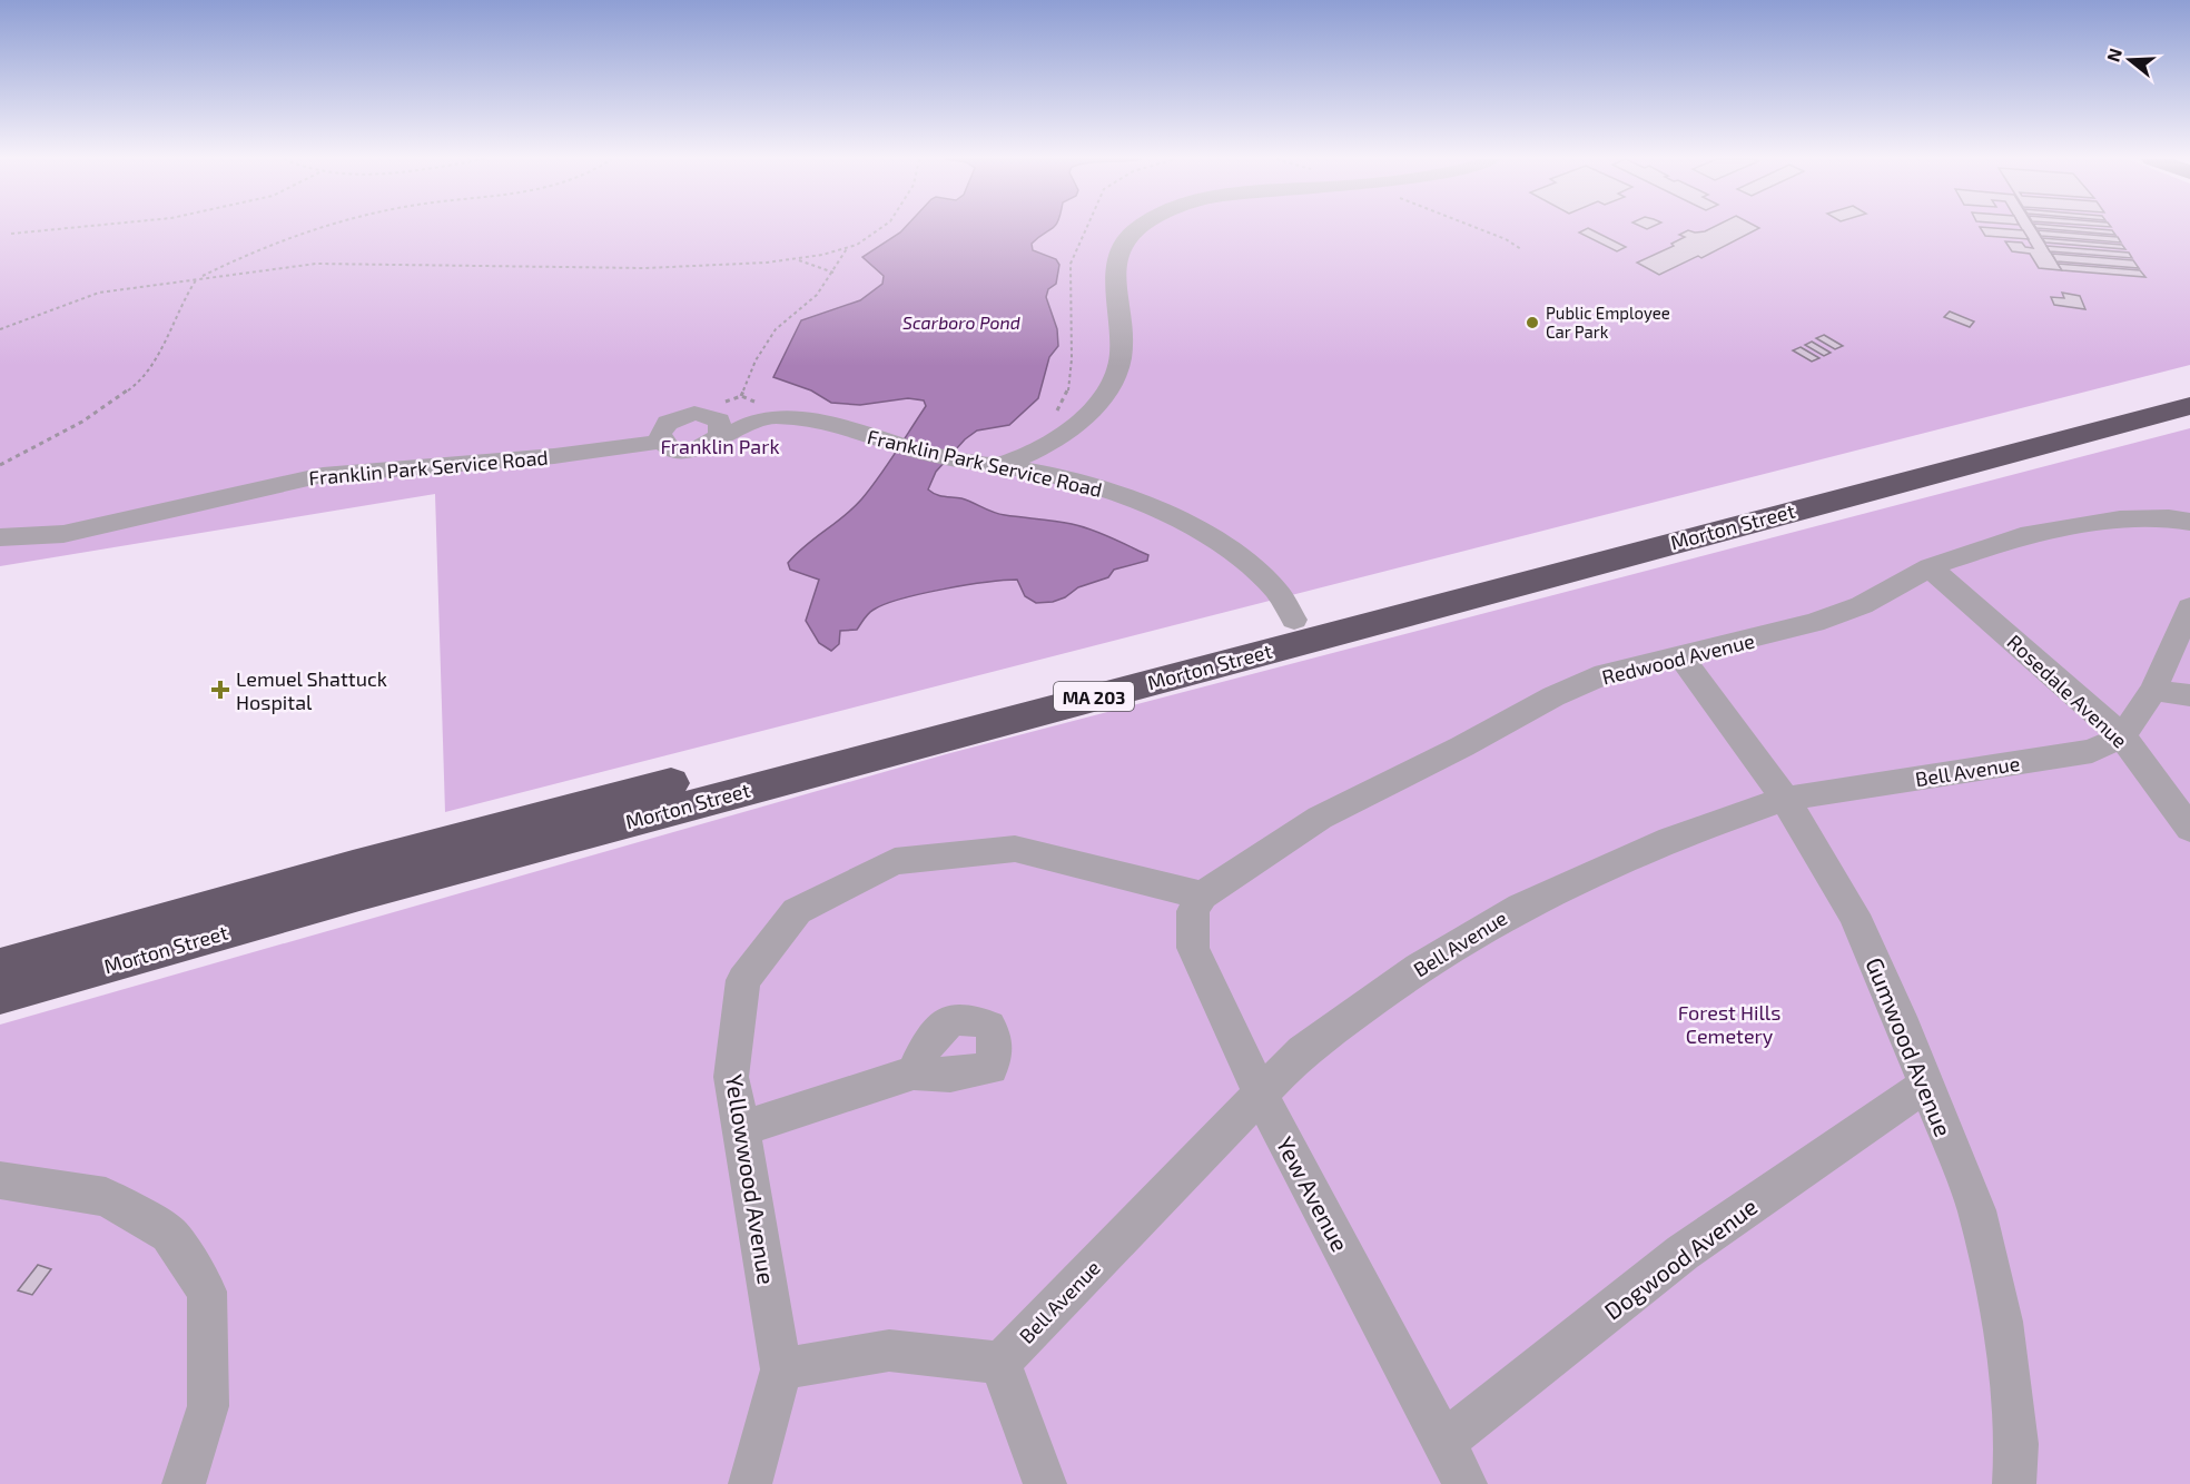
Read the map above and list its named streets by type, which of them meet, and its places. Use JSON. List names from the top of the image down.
{
  "streets": {
    "highway": ["Morton Street", "MA 203"],
    "street": [
      "Franklin Park Service Road",
      "Redwood Avenue",
      "Rosedale Avenue",
      "Bell Avenue",
      "Gumwood Avenue",
      "Yellowwood Avenue",
      "Yew Avenue",
      "Dogwood Avenue"
    ]
  },
  "crossings": [
    ["Franklin Park Service Road", "Morton Street"],
    ["Redwood Avenue", "Rosedale Avenue"],
    ["Redwood Avenue", "Gumwood Avenue"],
    ["Redwood Avenue", "Yellowwood Avenue"],
    ["Redwood Avenue", "Yew Avenue"],
    ["Rosedale Avenue", "Bell Avenue"],
    ["Bell Avenue", "Gumwood Avenue"],
    ["Bell Avenue", "Yew Avenue"],
    ["Gumwood Avenue", "Dogwood Avenue"],
    ["Yellowwood Avenue", "Yew Avenue"],
    ["Yew Avenue", "Dogwood Avenue"]
  ],
  "water": ["Scarboro Pond"],
  "parks": ["Franklin Park", "Forest Hills Cemetery"],
  "places": {
    "other": ["Public Employee Car Park"],
    "health": ["Lemuel Shattuck Hospital"]
  },
  "north": "left"
}
